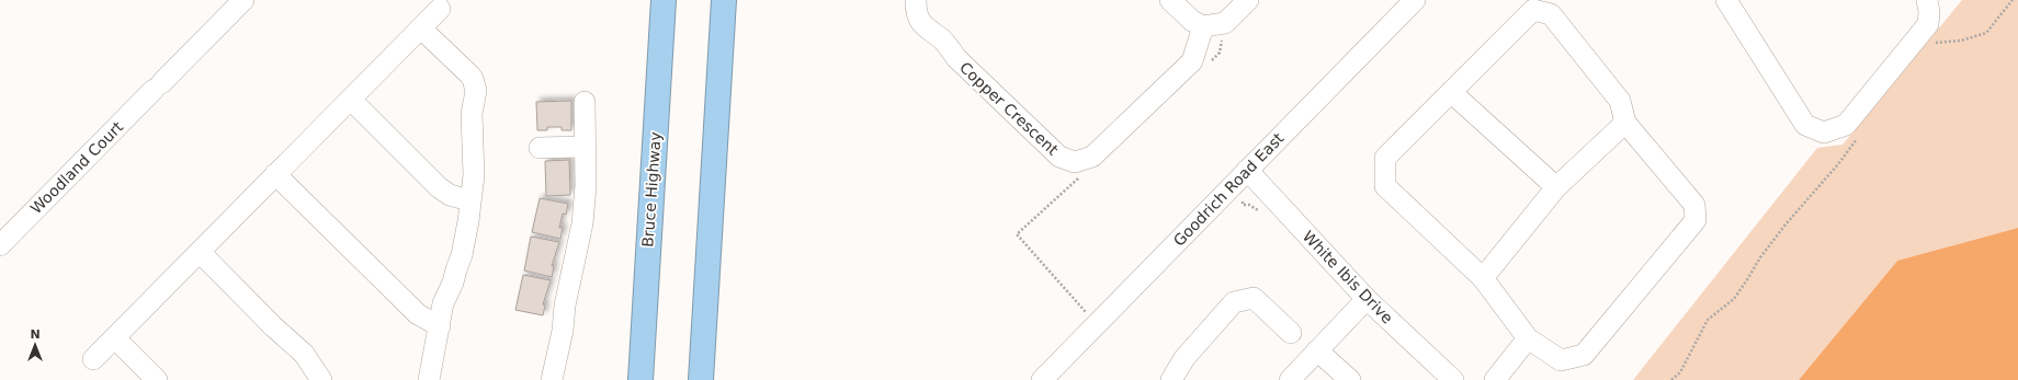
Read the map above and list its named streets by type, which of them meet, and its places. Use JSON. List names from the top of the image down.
{
  "streets": {
    "highway": ["Bruce Highway"],
    "street": [
      "Copper Crescent",
      "Woodland Court",
      "Goodrich Road East",
      "White Ibis Drive"
    ]
  },
  "crossings": [
    ["Goodrich Road East", "White Ibis Drive"]
  ],
  "north": "top"
}
